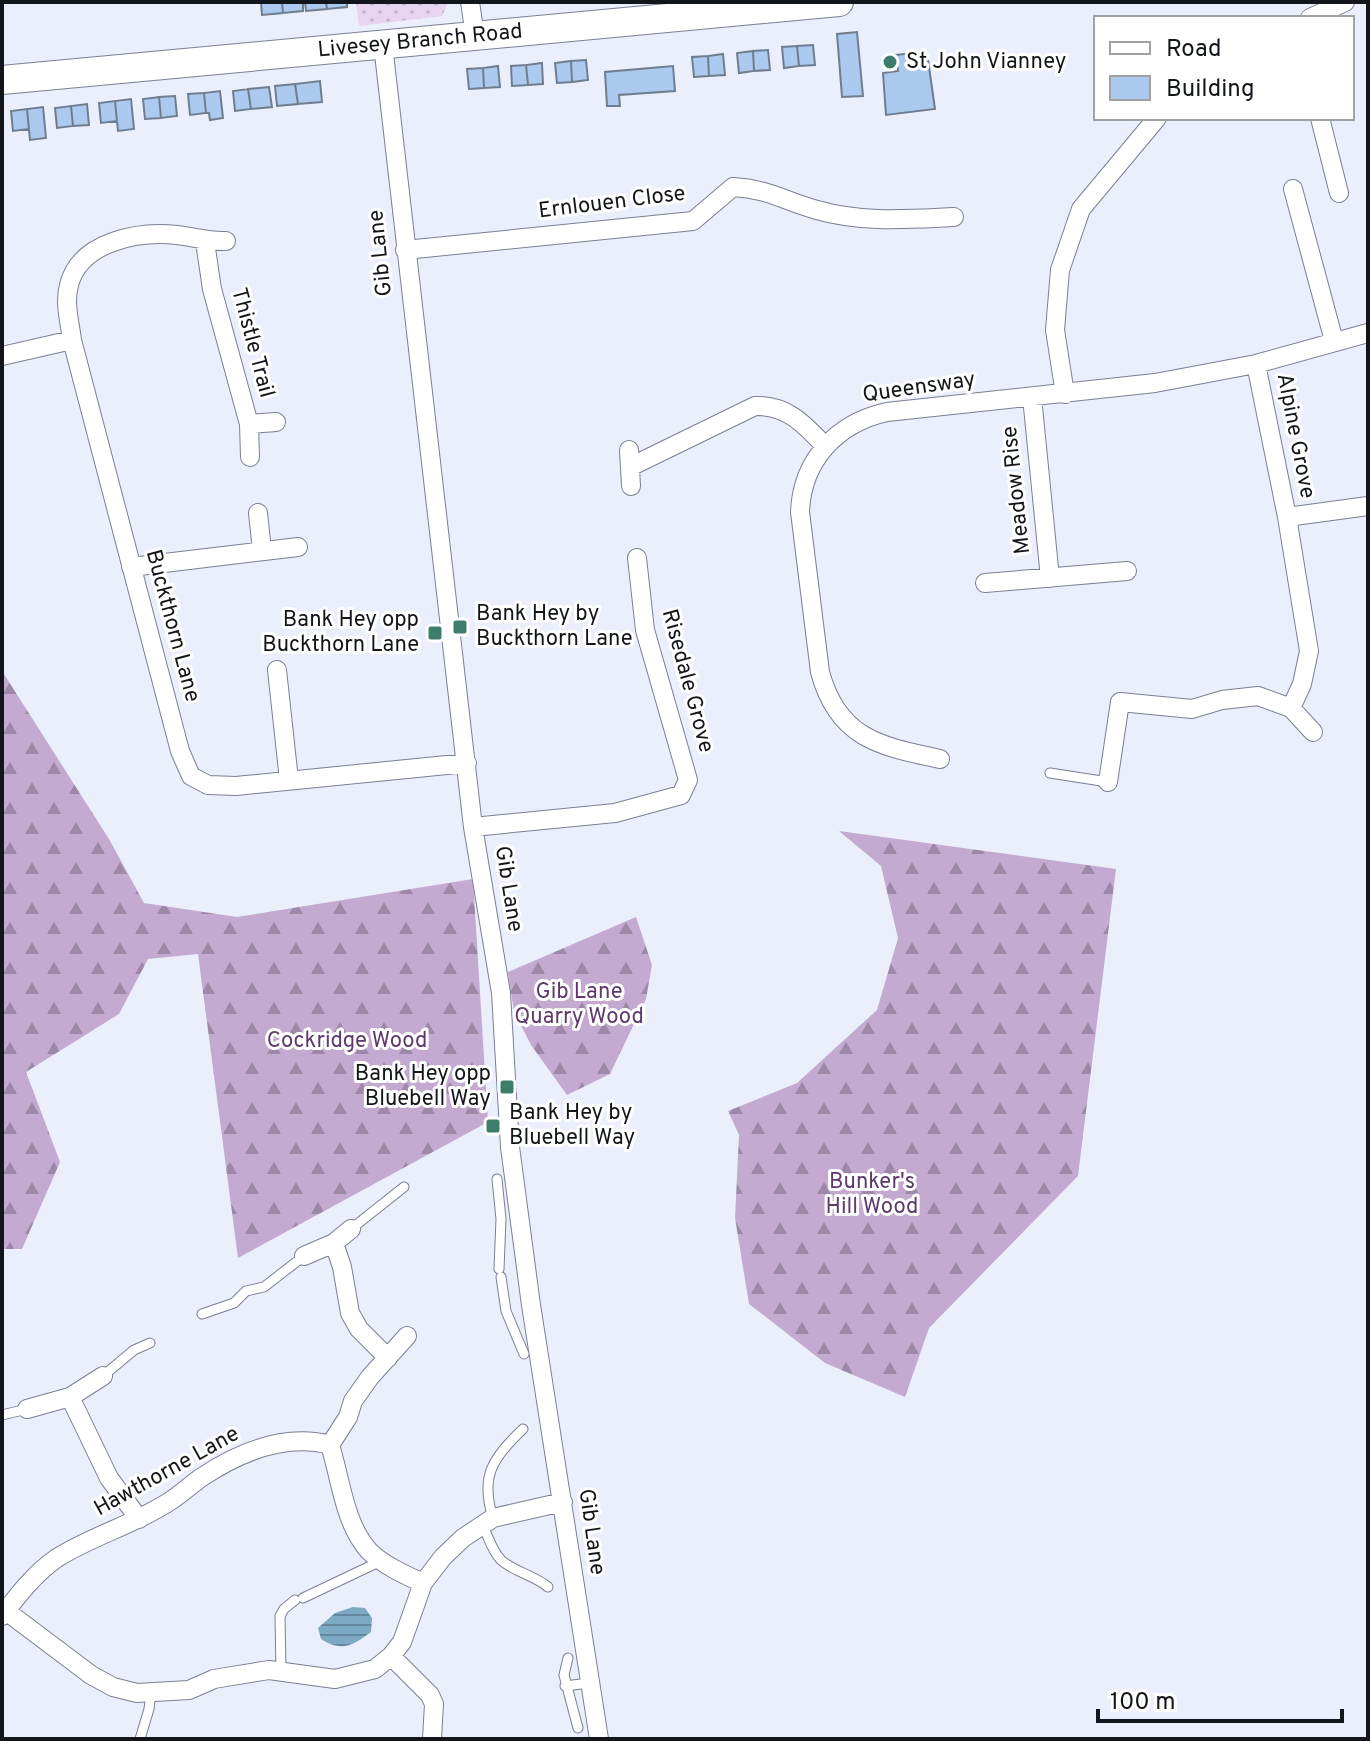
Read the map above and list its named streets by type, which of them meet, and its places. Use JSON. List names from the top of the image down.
{
  "streets": {
    "main road": ["Livesey Branch Road"],
    "street": [
      "Ernlouen Close",
      "Gib Lane",
      "Thistle Trail",
      "Queensway",
      "Alpine Grove",
      "Meadow Rise",
      "Buckthorn Lane",
      "Risedale Grove",
      "Hawthorne Lane"
    ]
  },
  "crossings": [
    ["Livesey Branch Road", "Gib Lane"],
    ["Ernlouen Close", "Gib Lane"],
    ["Gib Lane", "Buckthorn Lane"],
    ["Gib Lane", "Risedale Grove"],
    ["Thistle Trail", "Buckthorn Lane"],
    ["Queensway", "Alpine Grove"],
    ["Queensway", "Meadow Rise"]
  ],
  "parks": ["Gib Lane Quarry Wood", "Cockridge Wood", "Bunker's Hill Wood"],
  "places": {
    "other": ["St John Vianney"],
    "transit": [
      "Bank Hey by Buckthorn Lane",
      "Bank Hey opp Buckthorn Lane",
      "Bank Hey opp Bluebell Way",
      "Bank Hey by Bluebell Way"
    ]
  },
  "legend": ["Road", "Building"],
  "scale_bar": "100 m"
}
